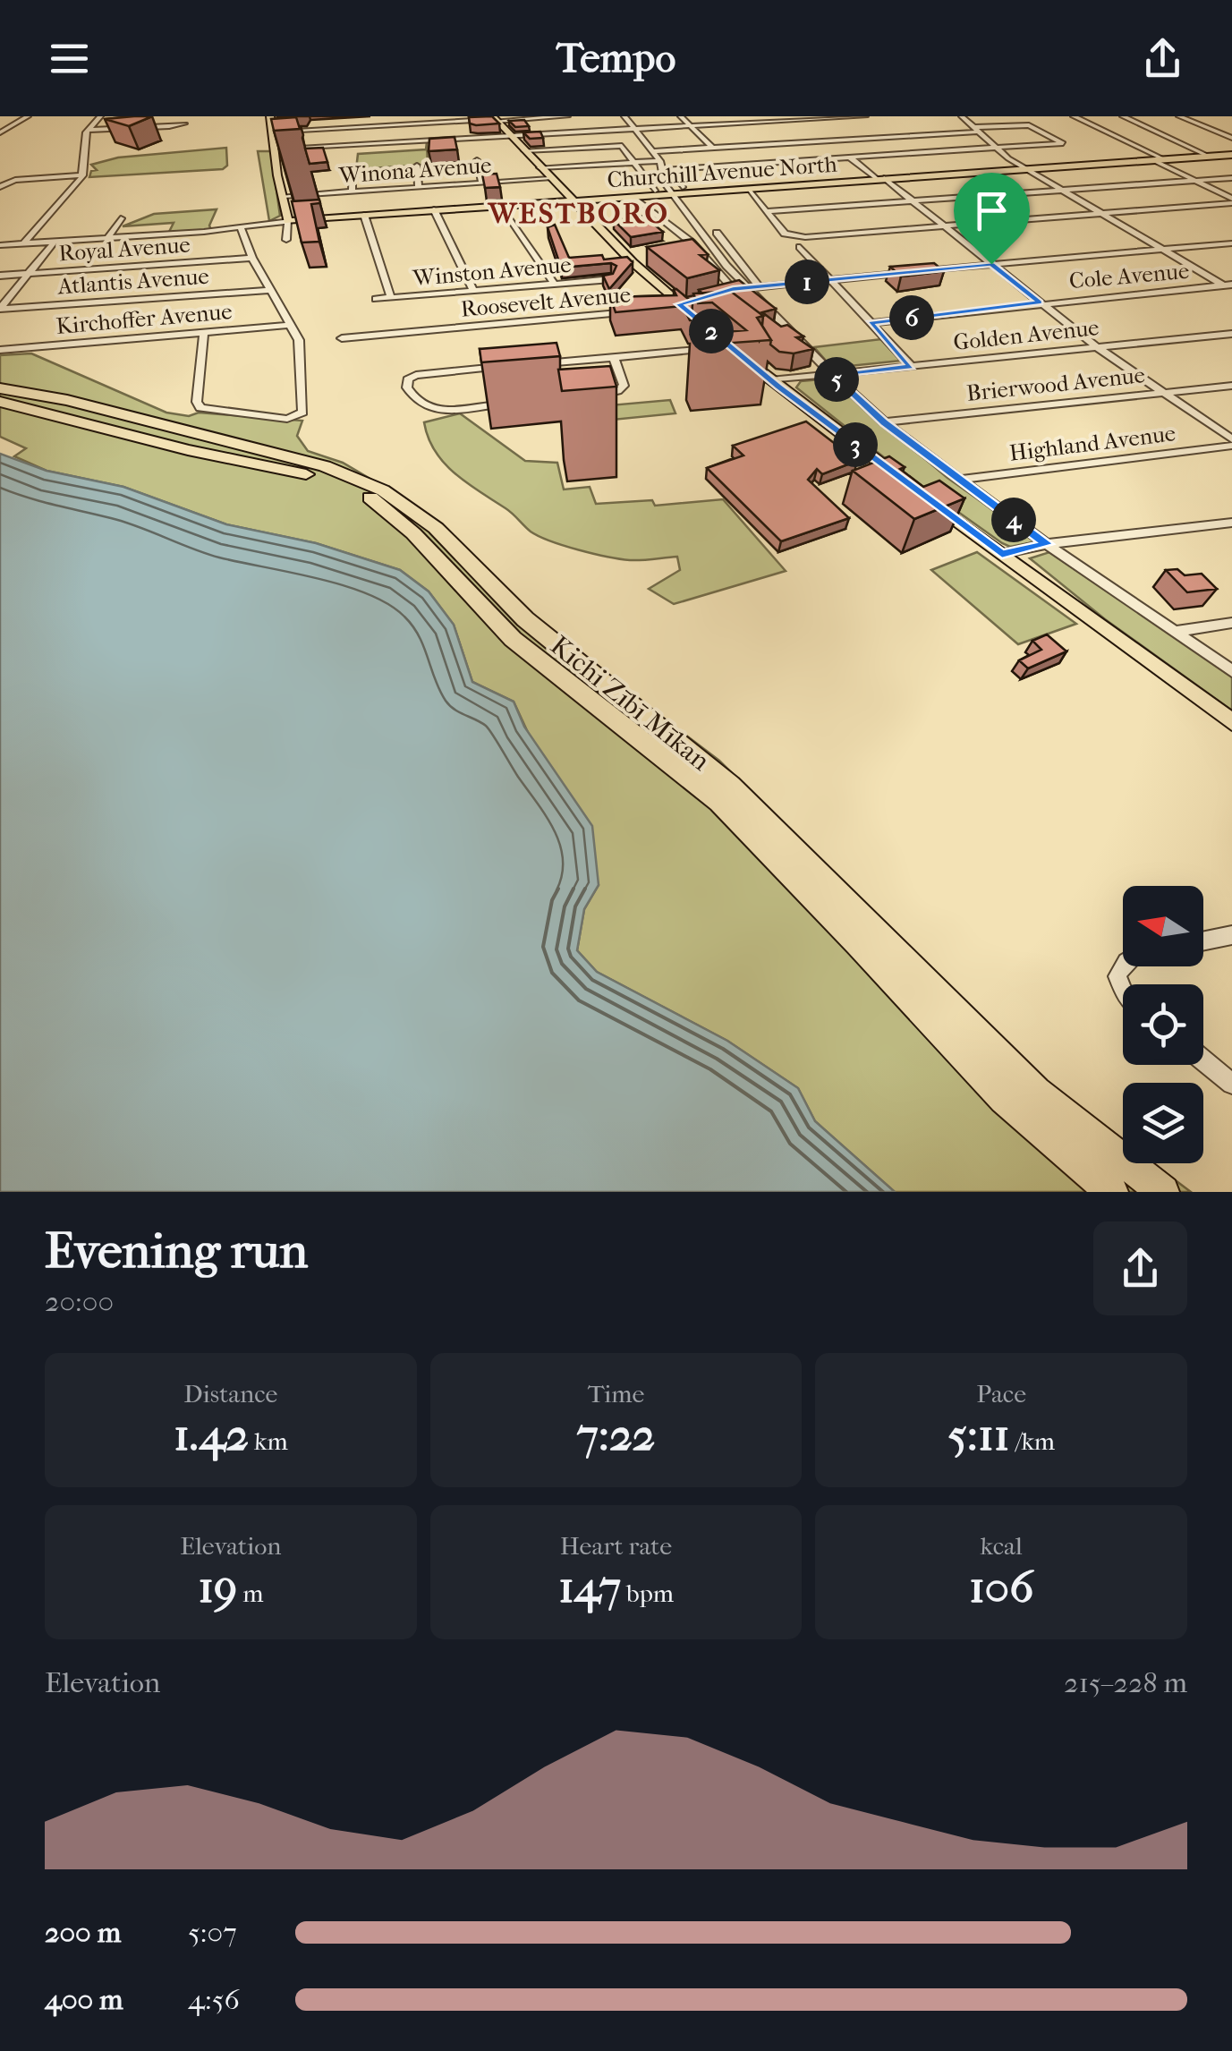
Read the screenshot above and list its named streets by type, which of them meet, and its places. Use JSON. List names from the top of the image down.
{
  "streets": {
    "highway": ["Kichi Zībī Mīkan"],
    "main road": ["Churchill Avenue North"],
    "street": [
      "Winona Avenue",
      "Royal Avenue",
      "Winston Avenue",
      "Cole Avenue",
      "Atlantis Avenue",
      "Roosevelt Avenue",
      "Kirchoffer Avenue",
      "Golden Avenue",
      "Brierwood Avenue",
      "Highland Avenue"
    ]
  },
  "districts": ["WESTBORO"],
  "north": "left",
  "page": {
    "header": "Tempo",
    "pins": [
      "1",
      "6",
      "2",
      "5",
      "3",
      "4"
    ],
    "heading": ["Evening run", "20:00"],
    "stats": [
      ["Distance", "1.42 km"],
      ["Time", "7:22"],
      ["Pace", "5:11 /km"],
      ["Elevation", "19 m"],
      ["Heart rate", "147 bpm"],
      ["kcal", "106"]
    ],
    "chart": ["Elevation", "215–228 m"],
    "list": [
      {
        "name": "200 m",
        "note": "5:07"
      },
      {
        "name": "400 m",
        "note": "4:56"
      }
    ]
  }
}
